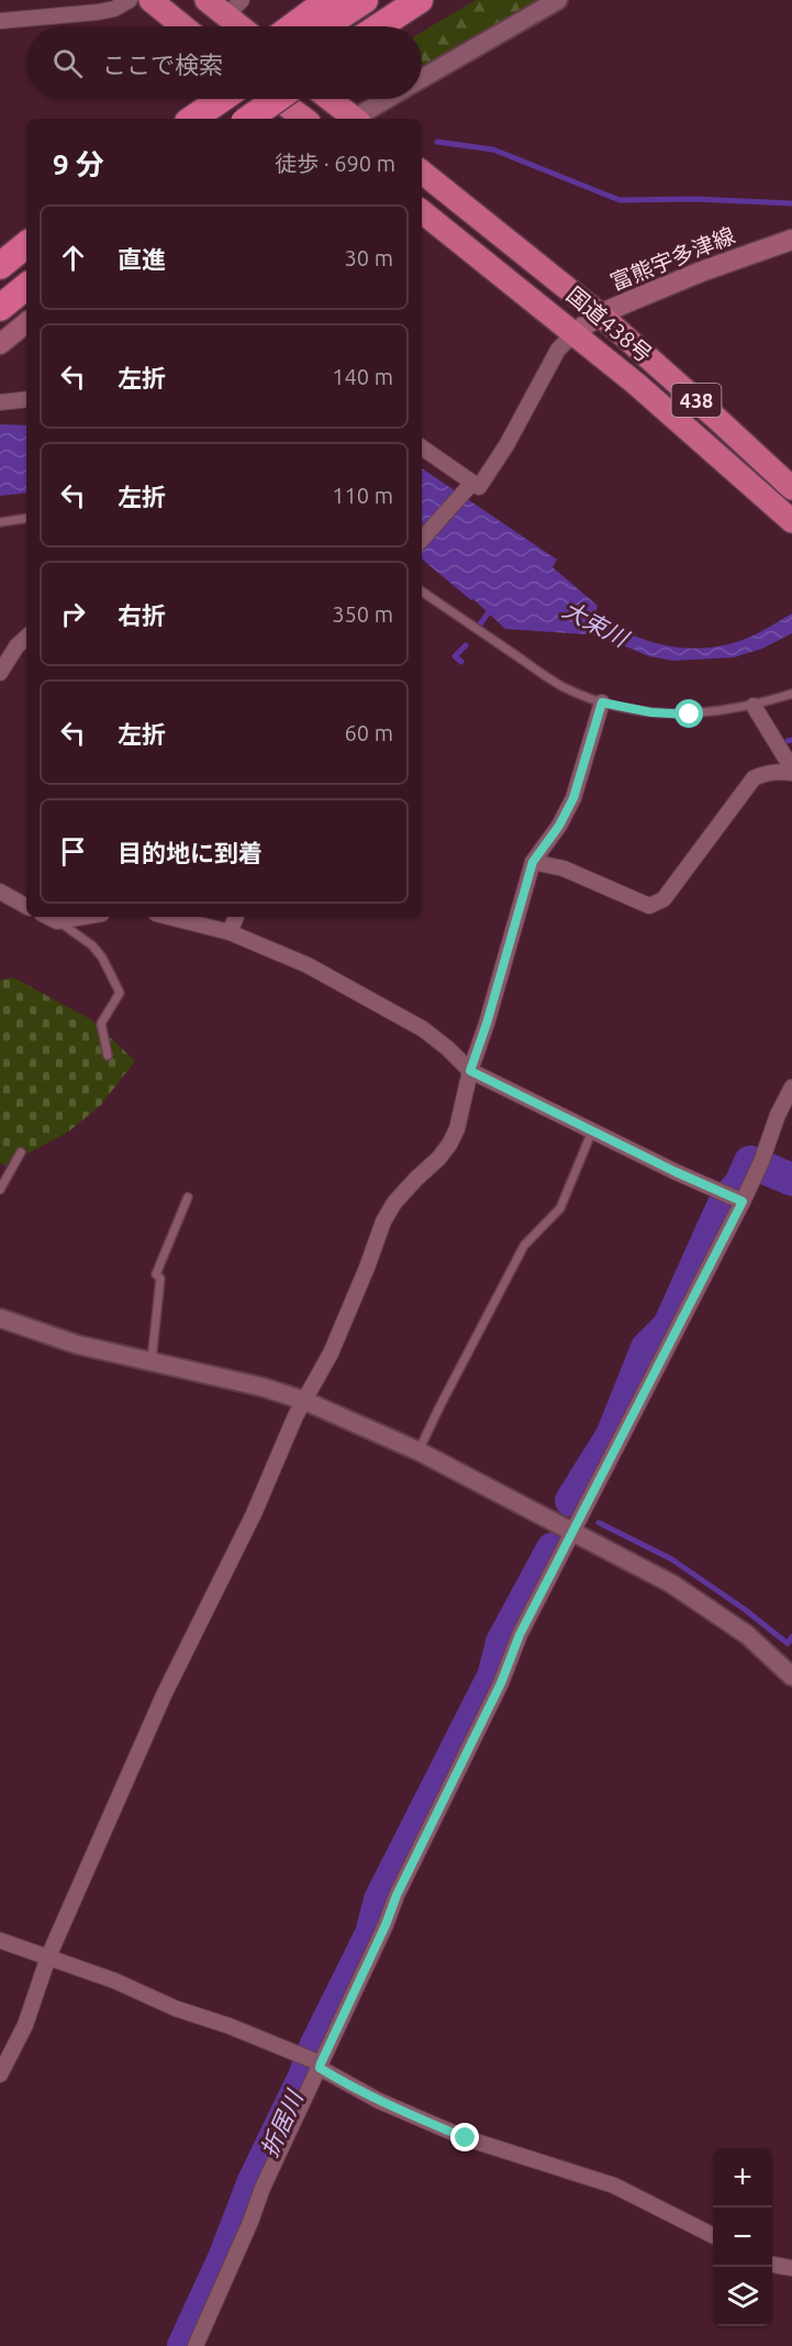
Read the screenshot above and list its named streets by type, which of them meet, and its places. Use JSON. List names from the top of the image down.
{
  "streets": {
    "highway": ["国道438号", "438"],
    "main road": ["富熊宇多津線"]
  },
  "crossings": [
    ["富熊宇多津線", "国道438号"]
  ],
  "water": ["大束川", "折居川"],
  "page": {
    "search": "ここで検索",
    "heading": ["9 分", "徒歩 · 690 m"],
    "list": [
      ["直進", "30 m"],
      ["左折", "140 m"],
      ["左折", "110 m"],
      ["右折", "350 m"],
      ["左折", "60 m"],
      "目的地に到着"
    ],
    "map_buttons": ["+", "−"]
  }
}
